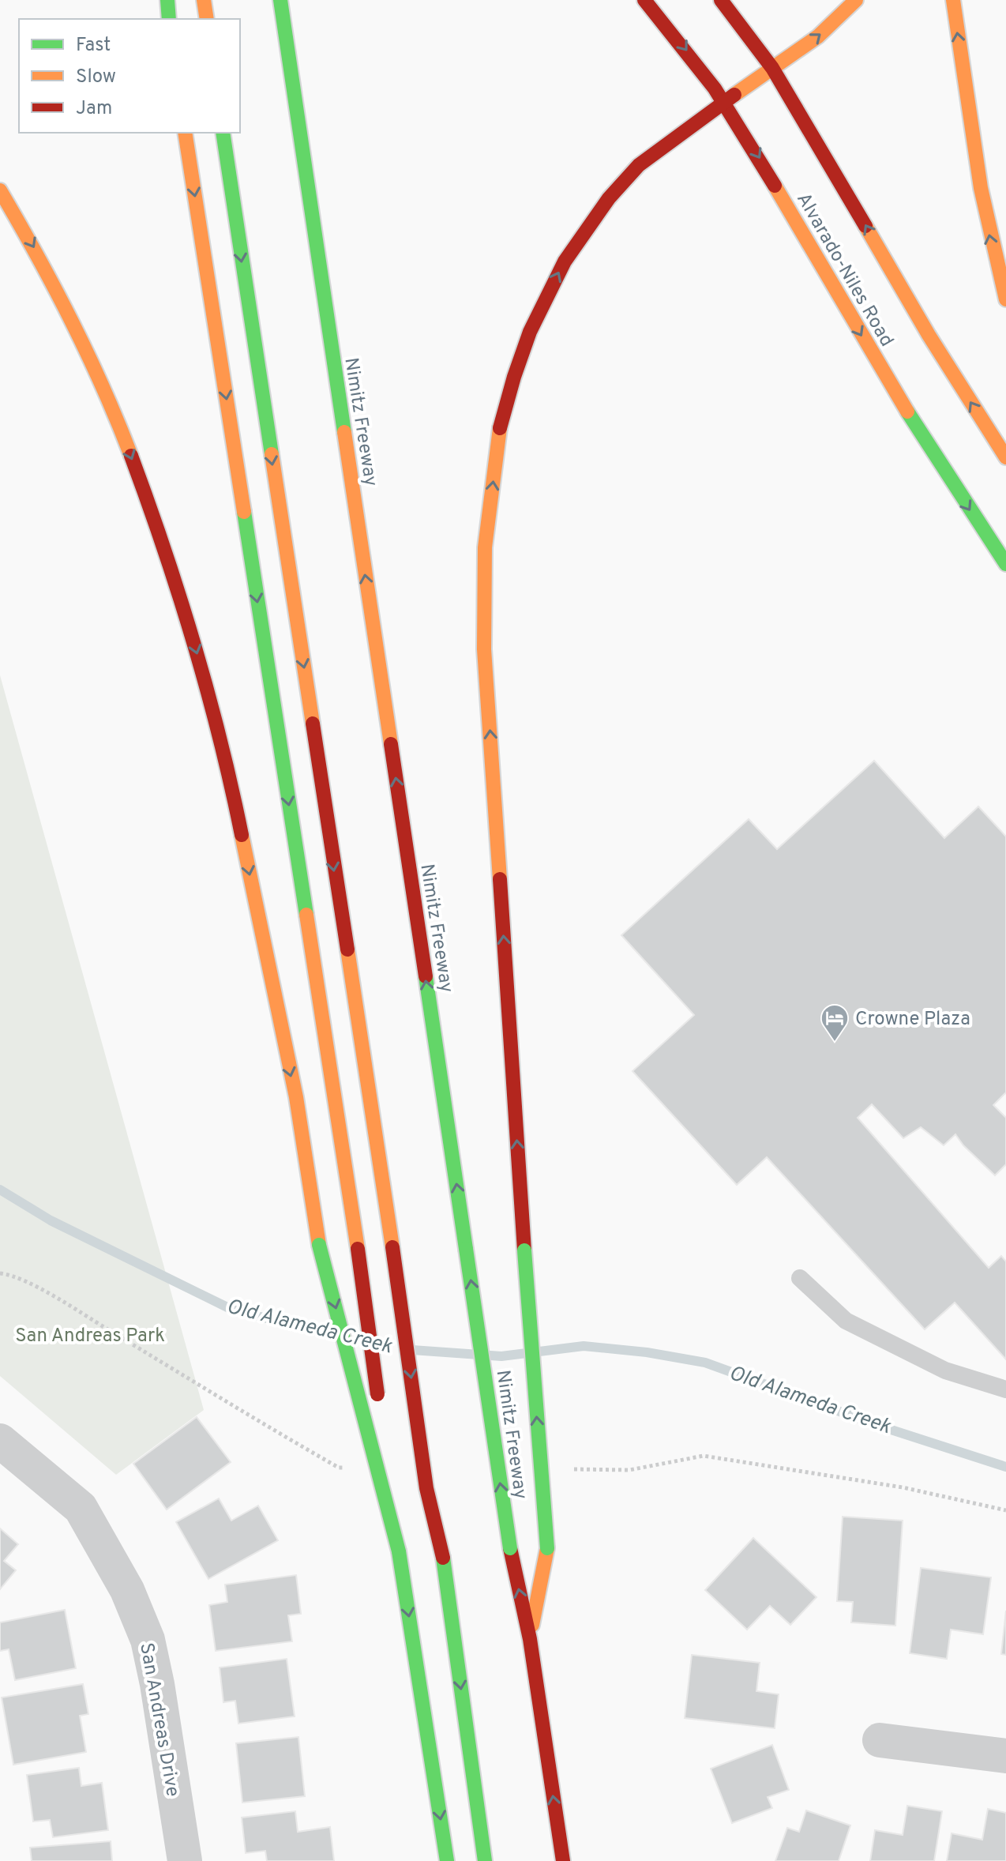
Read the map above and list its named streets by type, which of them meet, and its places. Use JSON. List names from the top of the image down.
{
  "streets": {
    "main road": ["Alvarado-Niles Road", "Nimitz Freeway"],
    "street": ["San Andreas Drive"]
  },
  "water": ["Old Alameda Creek"],
  "parks": ["San Andreas Park"],
  "places": {
    "hotel": ["Crowne Plaza"]
  },
  "legend": ["Fast", "Slow", "Jam"]
}
